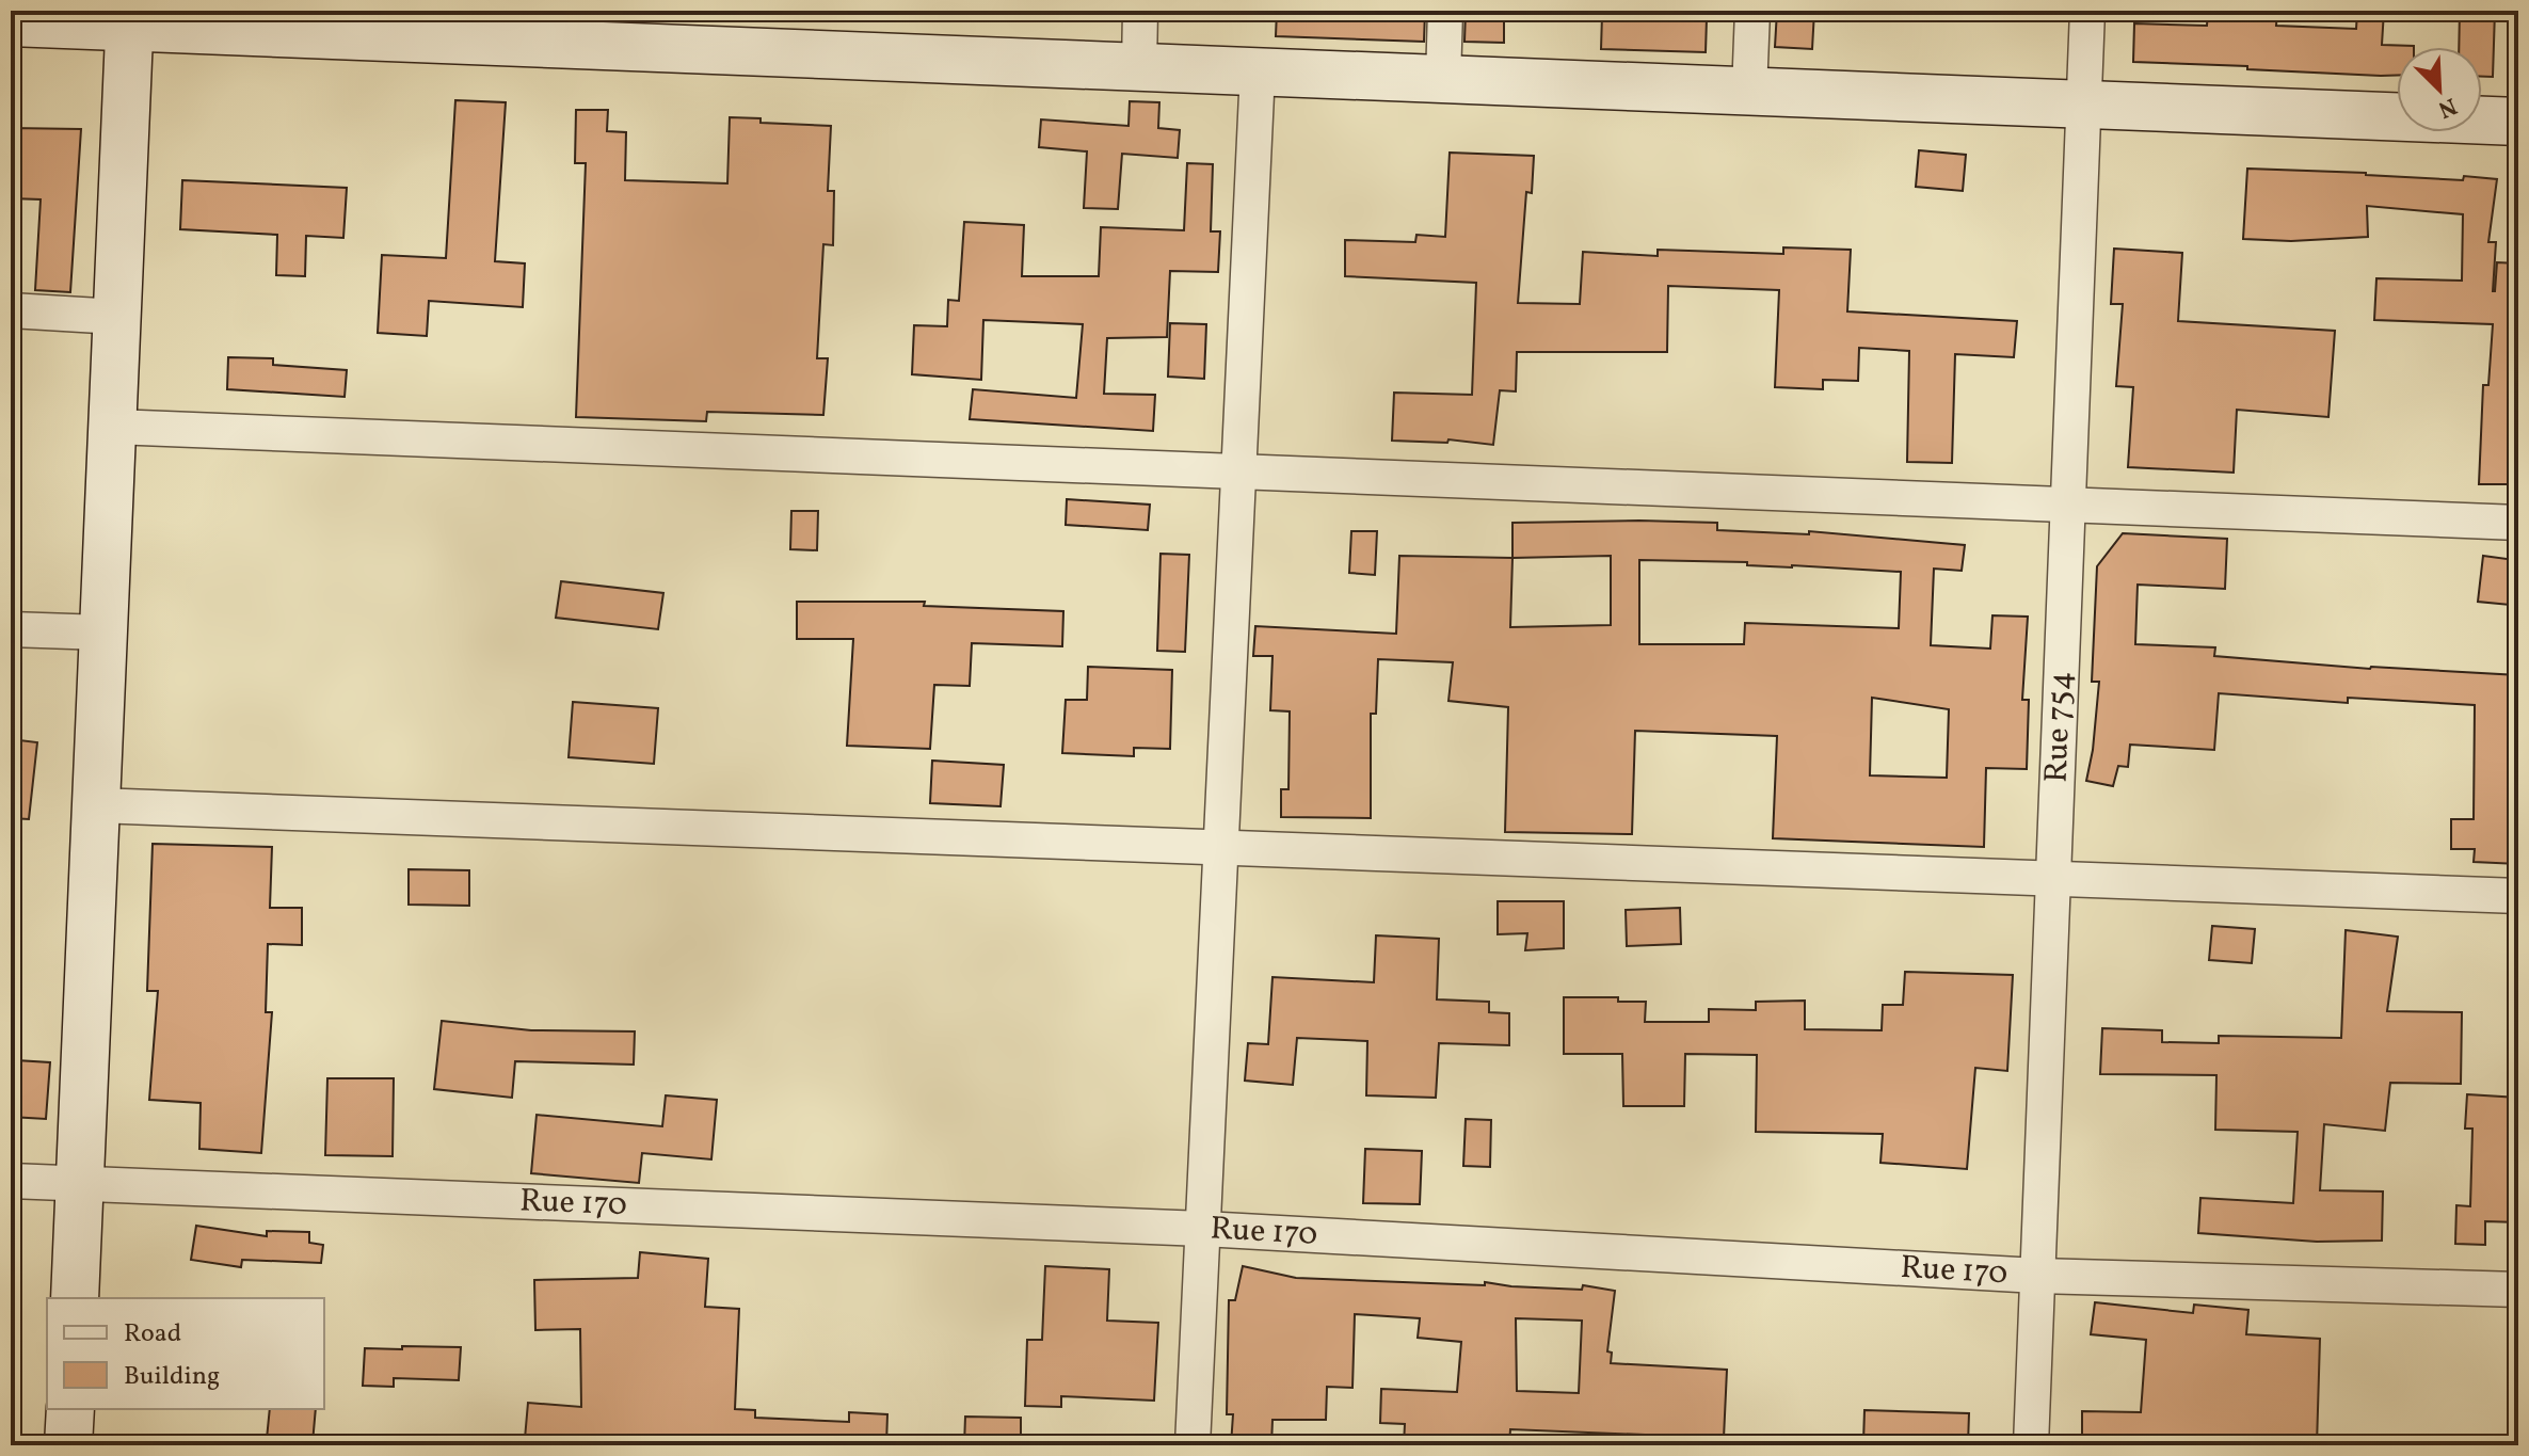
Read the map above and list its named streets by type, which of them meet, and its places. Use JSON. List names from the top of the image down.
{
  "streets": {
    "street": ["Rue 754", "Rue 170"]
  },
  "crossings": [
    ["Rue 754", "Rue 170"]
  ],
  "legend": ["Road", "Building"],
  "north": "bottom right"
}
